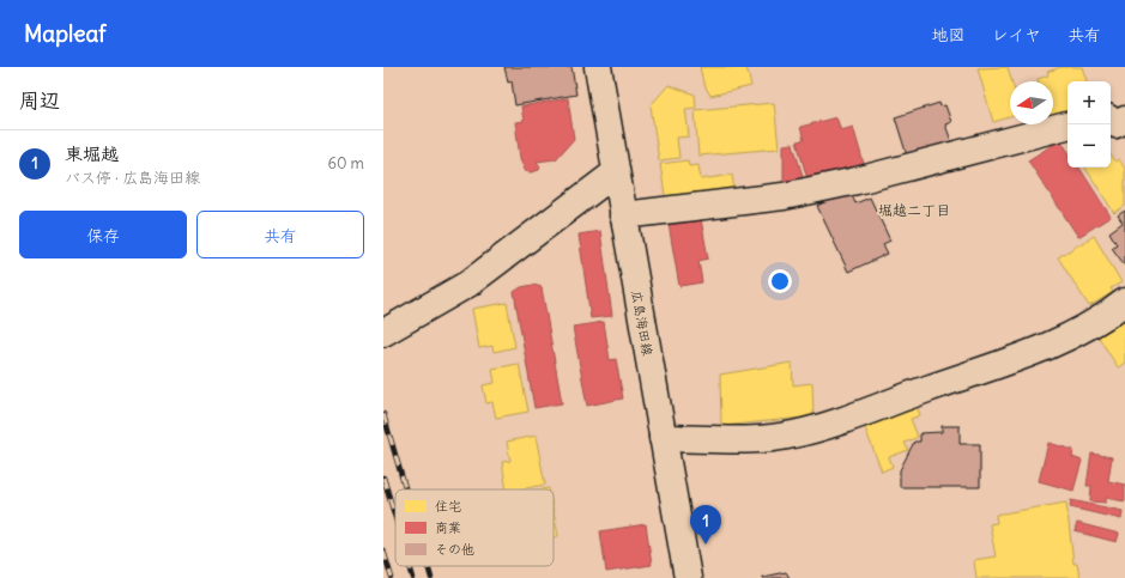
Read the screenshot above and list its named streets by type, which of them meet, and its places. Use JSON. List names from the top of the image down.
{
  "streets": {
    "street": ["広島海田線"]
  },
  "districts": ["堀越二丁目"],
  "legend": ["住宅", "商業", "その他"],
  "north": "left",
  "page": {
    "header": "Mapleaf",
    "nav": ["地図", "レイヤ", "共有"],
    "heading": "周辺",
    "map_buttons": ["+", "−"],
    "list": [
      {
        "mark": "1",
        "name": "東堀越",
        "note": "バス停 · 広島海田線",
        "value": "60 m"
      }
    ],
    "buttons": ["保存", "共有"],
    "pins": "1"
  }
}
